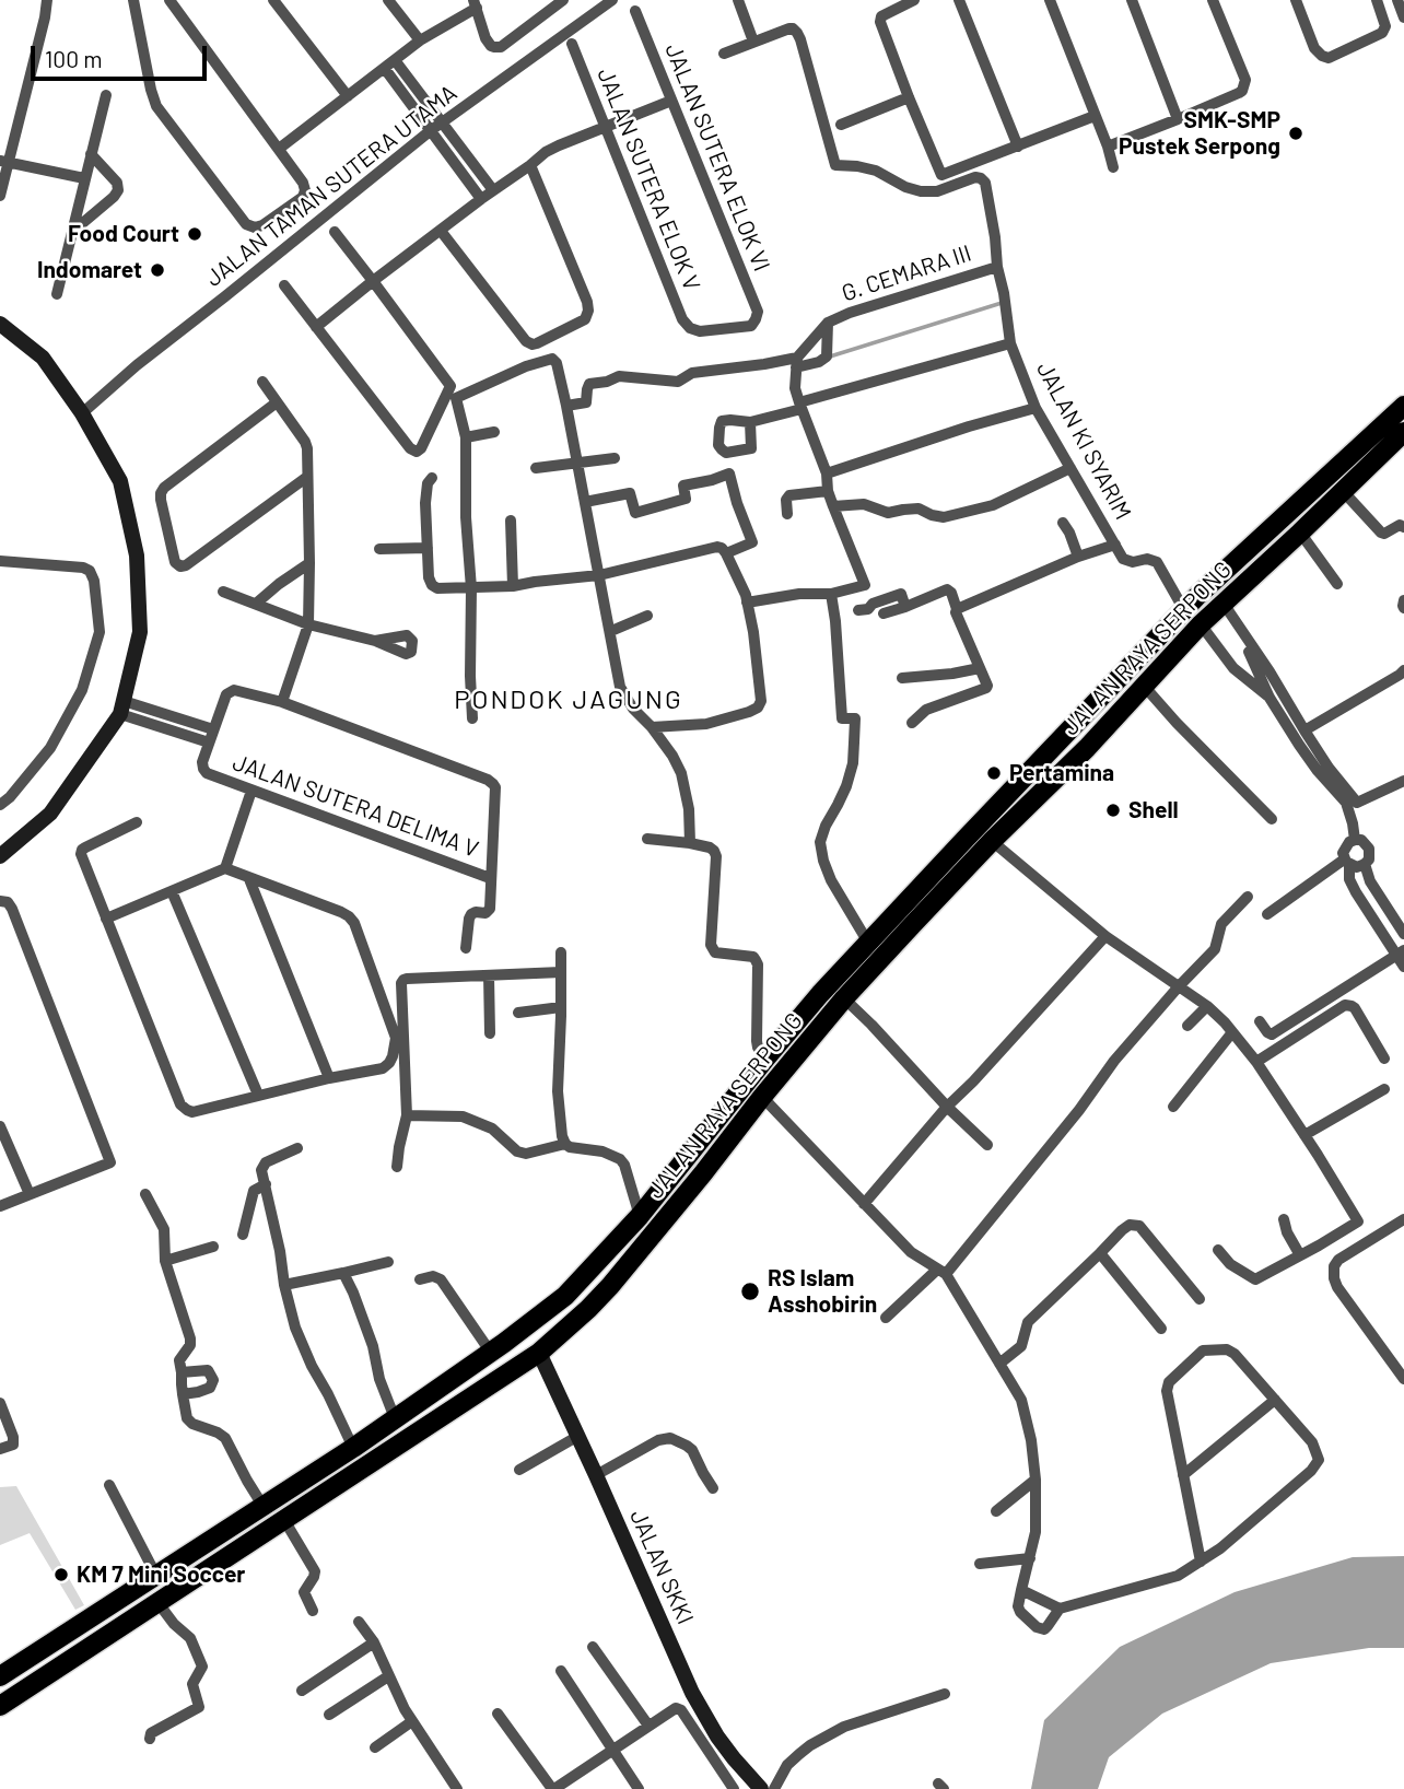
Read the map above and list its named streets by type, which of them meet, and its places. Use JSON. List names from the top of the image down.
{
  "streets": {
    "main road": ["JALAN RAYA SERPONG"],
    "street": [
      "JALAN SUTERA ELOK VI",
      "JALAN SUTERA ELOK V",
      "JALAN TAMAN SUTERA UTAMA",
      "G. CEMARA III",
      "JALAN KI SYARIM",
      "JALAN SUTERA DELIMA V",
      "JALAN SKKI"
    ]
  },
  "crossings": [
    ["JALAN SUTERA ELOK VI", "JALAN SUTERA ELOK V"],
    ["G. CEMARA III", "JALAN KI SYARIM"],
    ["JALAN KI SYARIM", "JALAN RAYA SERPONG"],
    ["JALAN RAYA SERPONG", "JALAN SKKI"]
  ],
  "districts": ["PONDOK JAGUNG"],
  "places": [
    "SMK-SMP Pustek Serpong",
    "Food Court",
    "Indomaret",
    "Pertamina",
    "Shell",
    "RS Islam Asshobirin",
    "KM 7 Mini Soccer"
  ],
  "scale_bar": "100 m"
}
